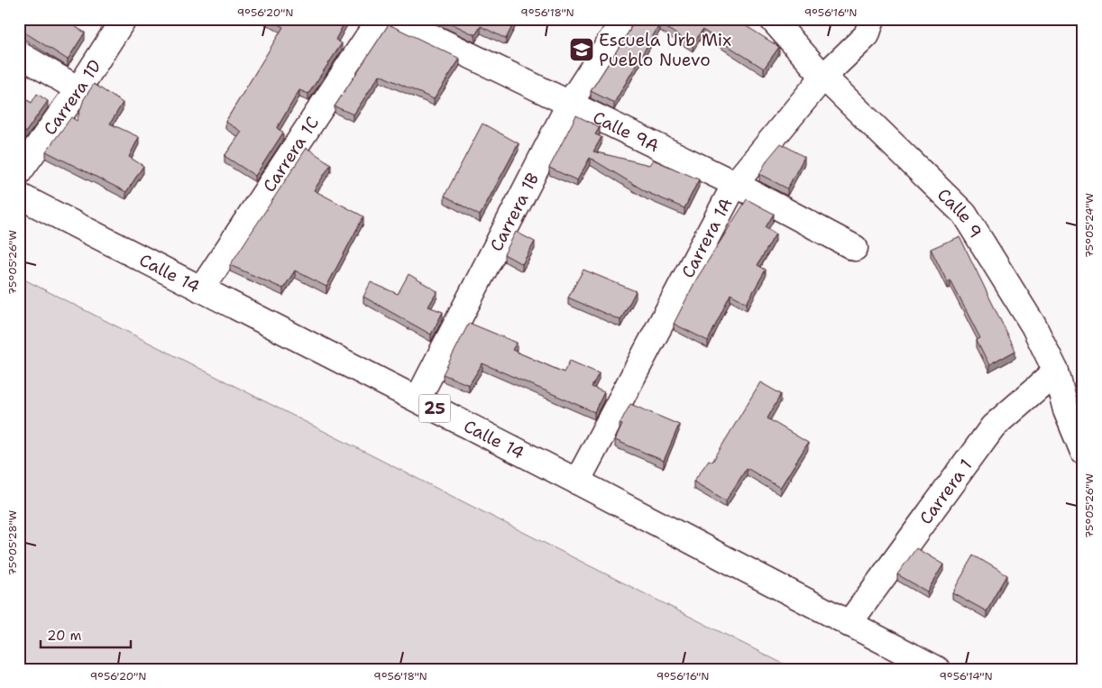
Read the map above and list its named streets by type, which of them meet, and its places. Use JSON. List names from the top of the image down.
{
  "streets": {
    "main road": [
      "Carrera 1D",
      "Calle 9A",
      "Carrera 1C",
      "Carrera 1B",
      "Calle 9",
      "Carrera 1A",
      "Calle 14",
      "25",
      "Carrera 1"
    ]
  },
  "crossings": [
    ["Calle 9A", "Carrera 1B"],
    ["Calle 9A", "Carrera 1A"],
    ["Carrera 1C", "Calle 14"],
    ["Carrera 1B", "Calle 14"],
    ["Calle 9", "Carrera 1A"],
    ["Calle 9", "Carrera 1"],
    ["Carrera 1A", "Calle 14"],
    ["Calle 14", "25"],
    ["Calle 14", "Carrera 1"],
    ["25", "Carrera 1"]
  ],
  "places": {
    "school or university": ["Escuela Urb Mix Pueblo Nuevo"]
  },
  "scale_bar": "20 m",
  "coordinates": [
    "9°56'20\"N",
    "9°56'18\"N",
    "9°56'16\"N",
    "75°05'24\"W",
    "75°05'26\"W",
    "75°05'28\"W",
    "9°56'14\"N"
  ]
}
